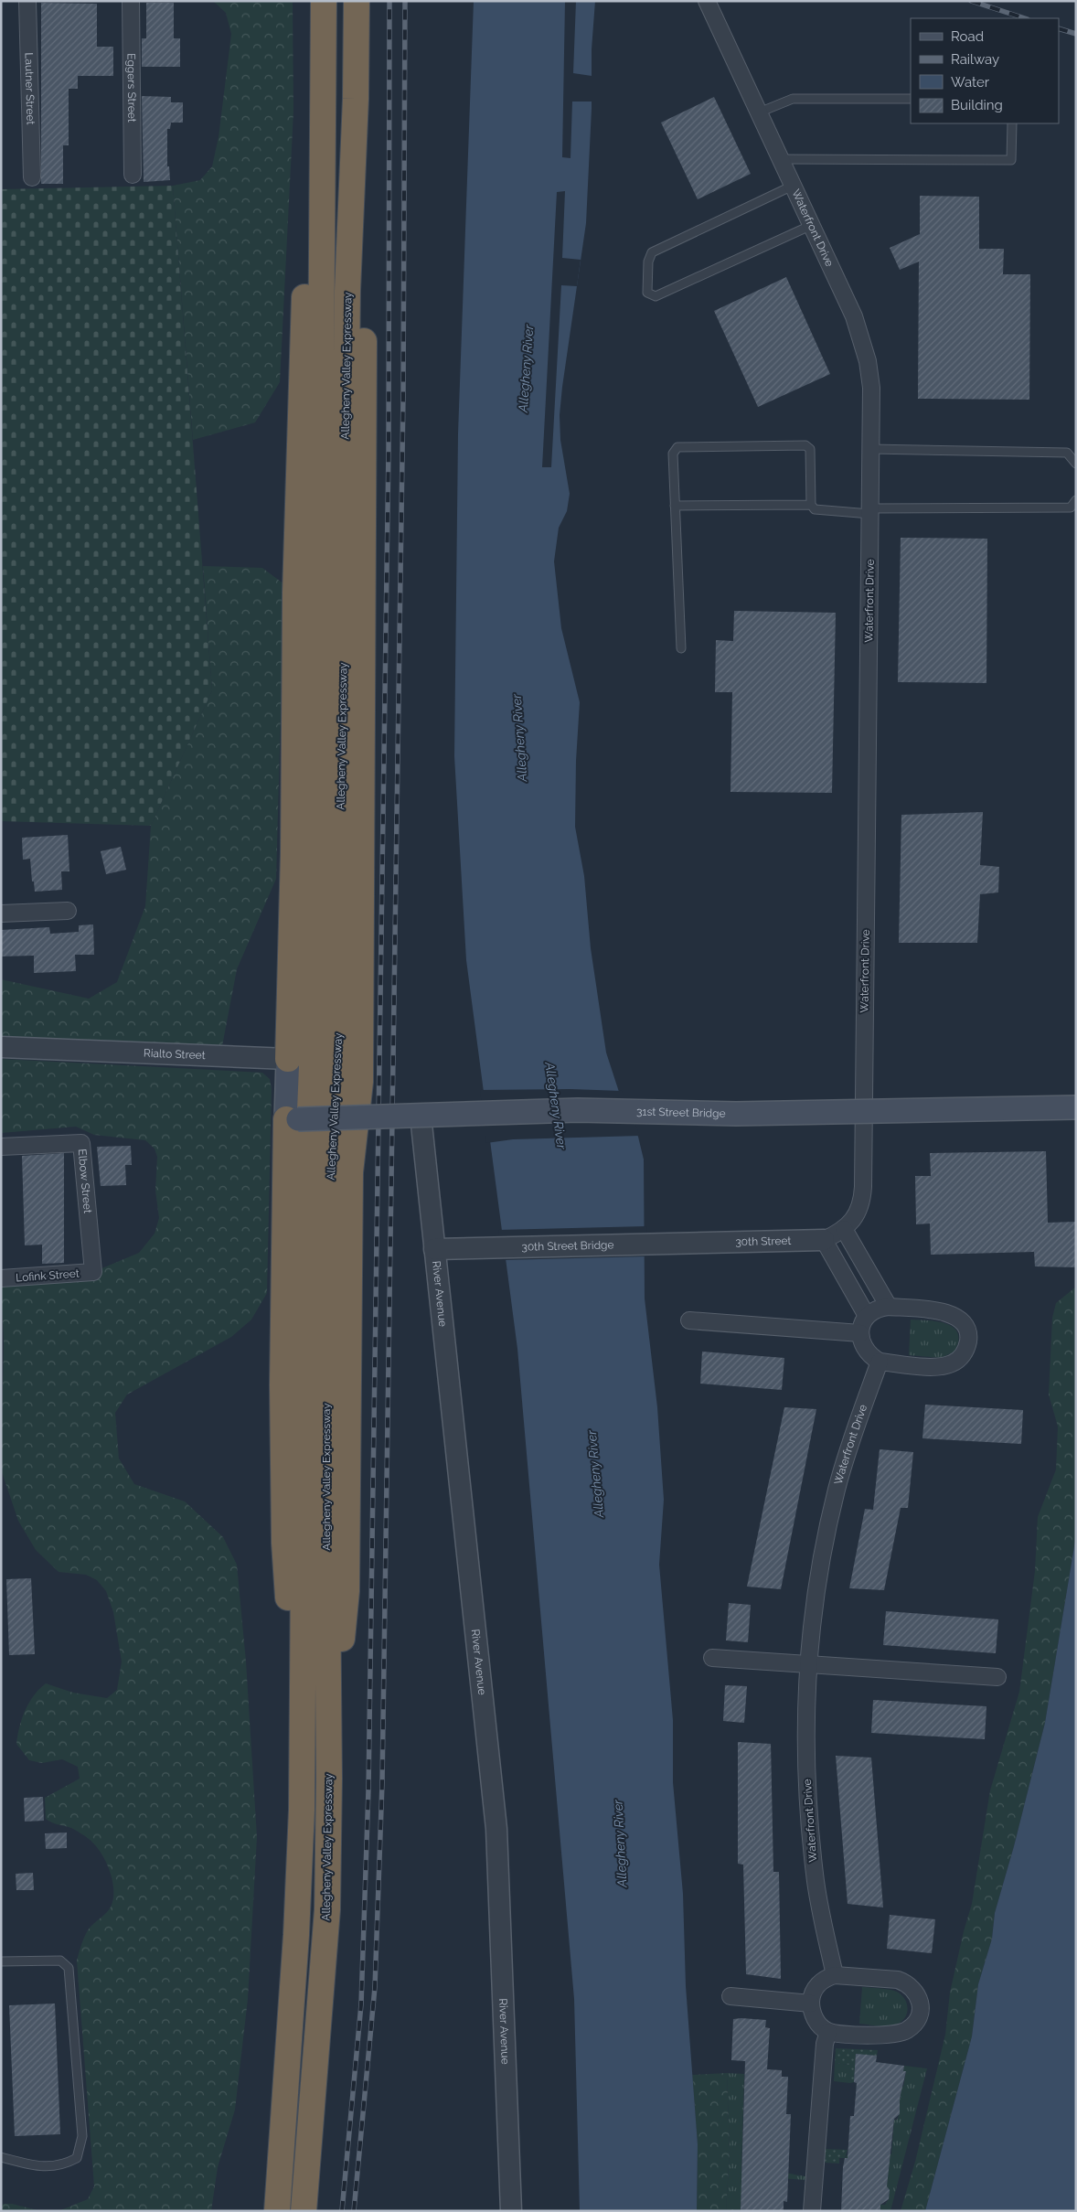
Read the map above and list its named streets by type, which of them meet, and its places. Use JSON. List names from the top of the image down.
{
  "streets": {
    "highway": ["Allegheny Valley Expressway"],
    "main road": ["31st Street Bridge"],
    "street": [
      "Eggers Street",
      "Lautner Street",
      "Waterfront Drive",
      "Rialto Street",
      "Elbow Street",
      "30th Street",
      "30th Street Bridge",
      "Lofink Street",
      "River Avenue"
    ]
  },
  "crossings": [
    ["Waterfront Drive", "30th Street"],
    ["31st Street Bridge", "River Avenue"],
    ["Elbow Street", "Lofink Street"],
    ["30th Street", "30th Street Bridge"],
    ["30th Street Bridge", "River Avenue"]
  ],
  "water": ["Allegheny River"],
  "legend": [
    "Road",
    "Railway",
    "Water",
    "Building"
  ]
}
